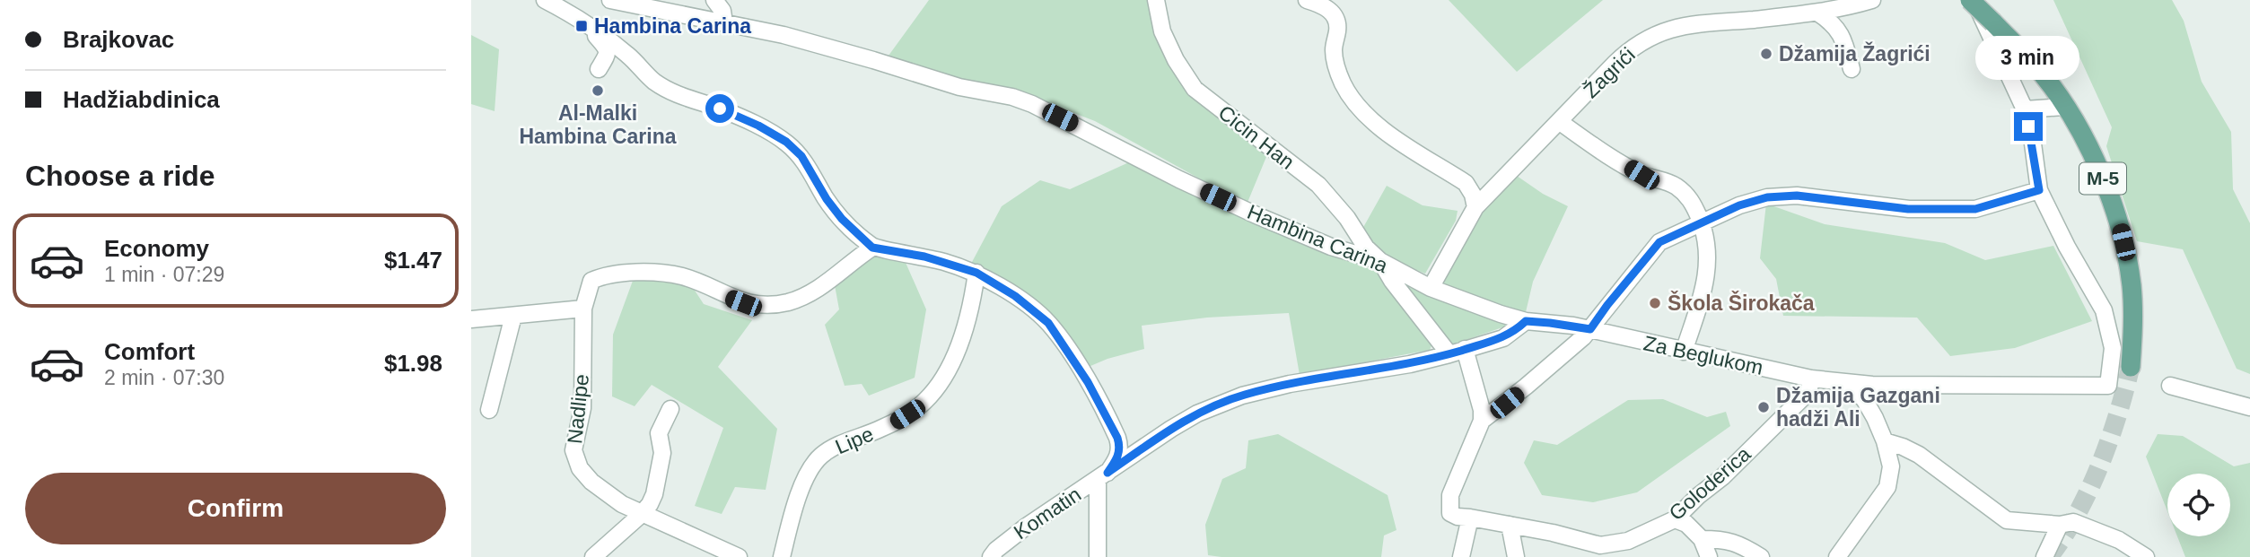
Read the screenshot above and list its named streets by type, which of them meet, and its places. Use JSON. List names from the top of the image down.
{
  "streets": {
    "main road": ["M-5"],
    "street": [
      "Žagrići",
      "Cicin Han",
      "Hambina Carina",
      "Za Beglukom",
      "Nadlipe",
      "Lipe",
      "Goloderica",
      "Komatin"
    ]
  },
  "crossings": [
    ["Žagrići", "Hambina Carina"],
    ["Cicin Han", "Hambina Carina"],
    ["Hambina Carina", "Za Beglukom"],
    ["Hambina Carina", "Komatin"],
    ["Za Beglukom", "Goloderica"],
    ["Za Beglukom", "Komatin"]
  ],
  "places": {
    "transit": ["Hambina Carina"],
    "other": [
      "Džamija Žagrići",
      "Al-Malki Hambina Carina",
      "Škola Širokača",
      "Džamija Gazgani hadži Ali"
    ]
  },
  "page": {
    "banner": ["Brajkovac", "Hadžiabdinica"],
    "bubble": "3 min",
    "heading": "Choose a ride",
    "list": [
      {
        "name": "Economy",
        "note": "1 min · 07:29",
        "value": "$1.47"
      },
      {
        "name": "Comfort",
        "note": "2 min · 07:30",
        "value": "$1.98"
      }
    ],
    "buttons": "Confirm"
  }
}
